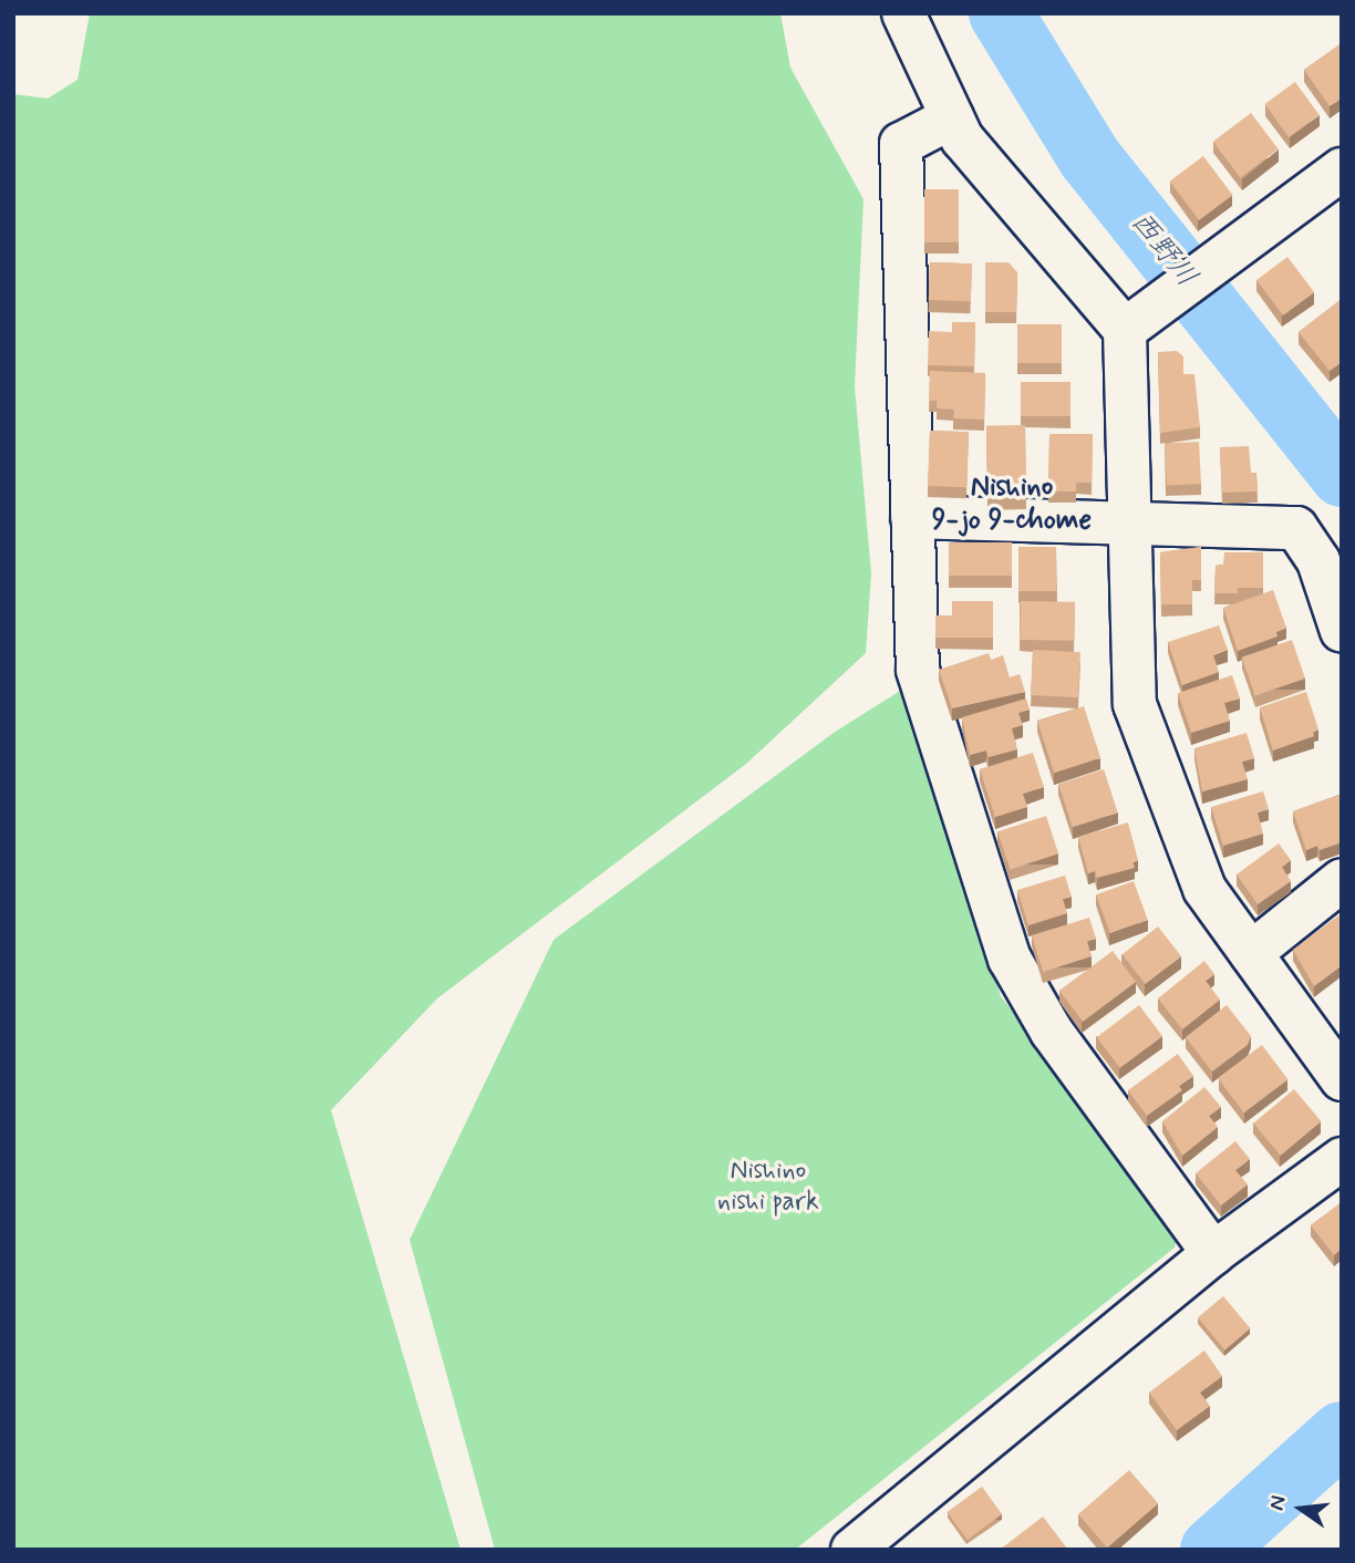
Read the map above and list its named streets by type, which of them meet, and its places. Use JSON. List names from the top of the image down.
{
  "districts": ["Nishino 9-jo 9-chome"],
  "water": ["西野川"],
  "parks": ["Nishino nishi park"],
  "north": "left"
}
